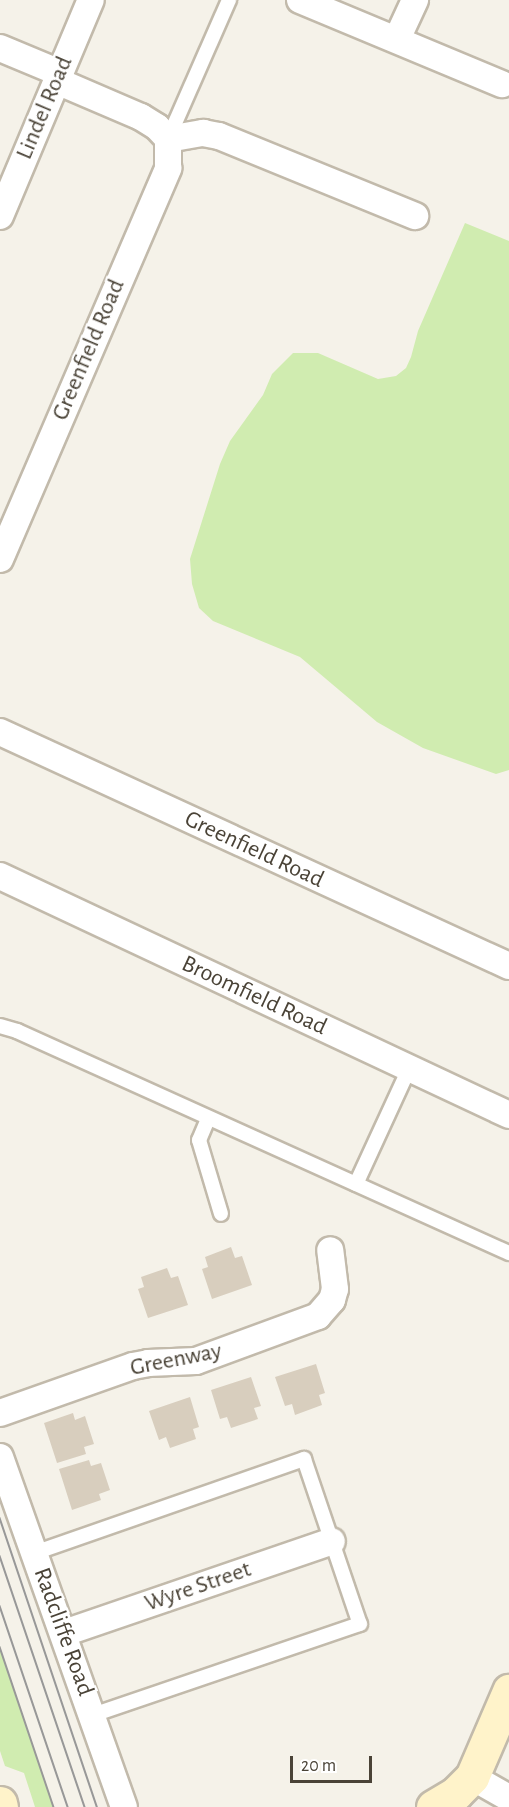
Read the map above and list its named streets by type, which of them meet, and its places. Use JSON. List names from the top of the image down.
{
  "streets": {
    "street": [
      "Lindel Road",
      "Greenfield Road",
      "Broomfield Road",
      "Greenway",
      "Wyre Street",
      "Radcliffe Road"
    ]
  },
  "crossings": [
    ["Wyre Street", "Radcliffe Road"]
  ],
  "scale_bar": "20 m"
}
